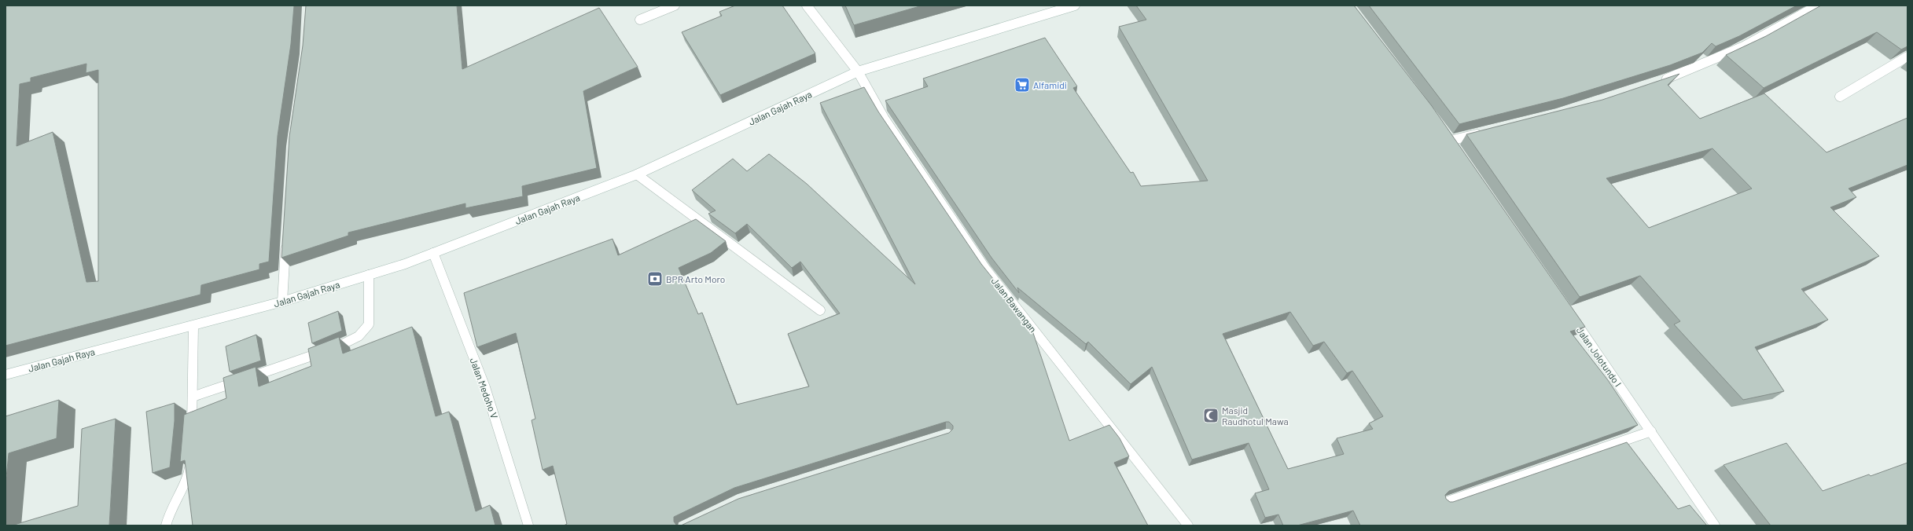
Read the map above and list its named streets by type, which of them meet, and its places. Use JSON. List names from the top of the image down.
{
  "streets": {
    "street": [
      "Jalan Gajah Raya",
      "Jalan Bawangan",
      "Jalan Jolotundo I",
      "Jalan Medoho V"
    ]
  },
  "crossings": [
    ["Jalan Gajah Raya", "Jalan Bawangan"],
    ["Jalan Gajah Raya", "Jalan Medoho V"]
  ],
  "places": {
    "supermarket": ["Alfamidi"],
    "bank": ["BPR Arto Moro"],
    "mosque": ["Masjid Raudhotul Mawa"]
  }
}
